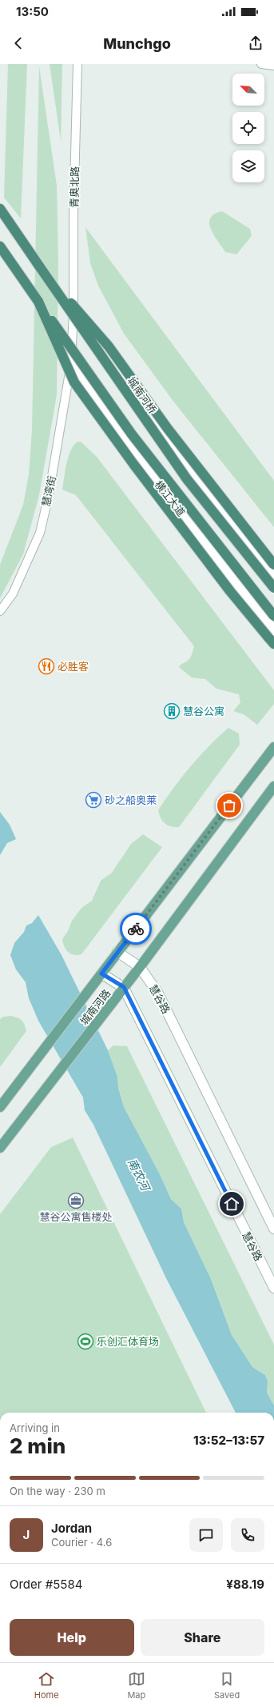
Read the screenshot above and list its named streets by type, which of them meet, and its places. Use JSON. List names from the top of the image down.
{
  "streets": {
    "highway": ["城南河桥"],
    "main road": ["横江大道", "慧谷路", "城南河路"],
    "street": ["青奥北路", "慧湾街"]
  },
  "crossings": [
    ["青奥北路", "慧湾街"],
    ["青奥北路", "横江大道"],
    ["慧湾街", "横江大道"],
    ["慧谷路", "城南河路"]
  ],
  "water": ["南农河"],
  "places": {
    "restaurant": ["必胜客"],
    "building": ["慧谷公寓"],
    "supermarket": ["砂之船奥莱"],
    "office": ["慧谷公寓售楼处"],
    "sports": ["乐创汇体育场"]
  },
  "north": "top left",
  "page": {
    "status": "13:50",
    "header": "Munchgo",
    "heading": ["2 min", "Arriving in", "13:52–13:57"],
    "panel": [
      "Jordan",
      "Courier · 4.6",
      "Order #5584",
      "¥88.19"
    ],
    "bar": "On the way · 230 m",
    "round": "J",
    "buttons": ["Help", "Share"],
    "tabs": ["Home", "Map", "Saved"]
  }
}
